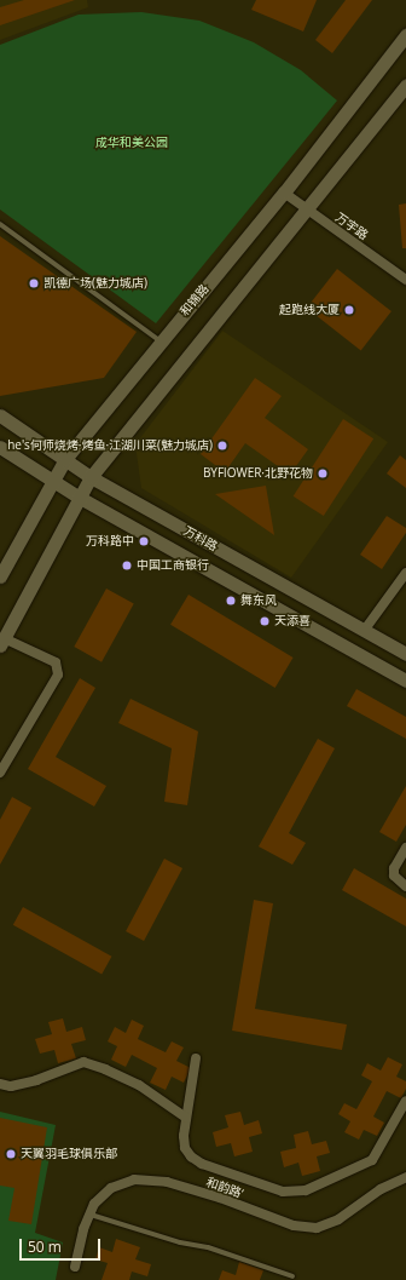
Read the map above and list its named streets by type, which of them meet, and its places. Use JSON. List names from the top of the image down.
{
  "streets": {
    "street": [
      "万宇路",
      "和锦路",
      "万科路",
      "和韵路’"
    ]
  },
  "crossings": [
    ["万宇路", "和锦路"],
    ["和锦路", "万科路"]
  ],
  "parks": ["成华和美公园"],
  "places": [
    "凯德广场(魅力城店)",
    "起跑线大厦",
    "he's何师烧烤·烤鱼·江湖川菜(魅力城店)",
    "BYFlOWER·北野花物",
    "万科路中",
    "中国工商银行",
    "舞东风",
    "天添喜",
    "天翼羽毛球俱乐部"
  ],
  "scale_bar": "50 m"
}
